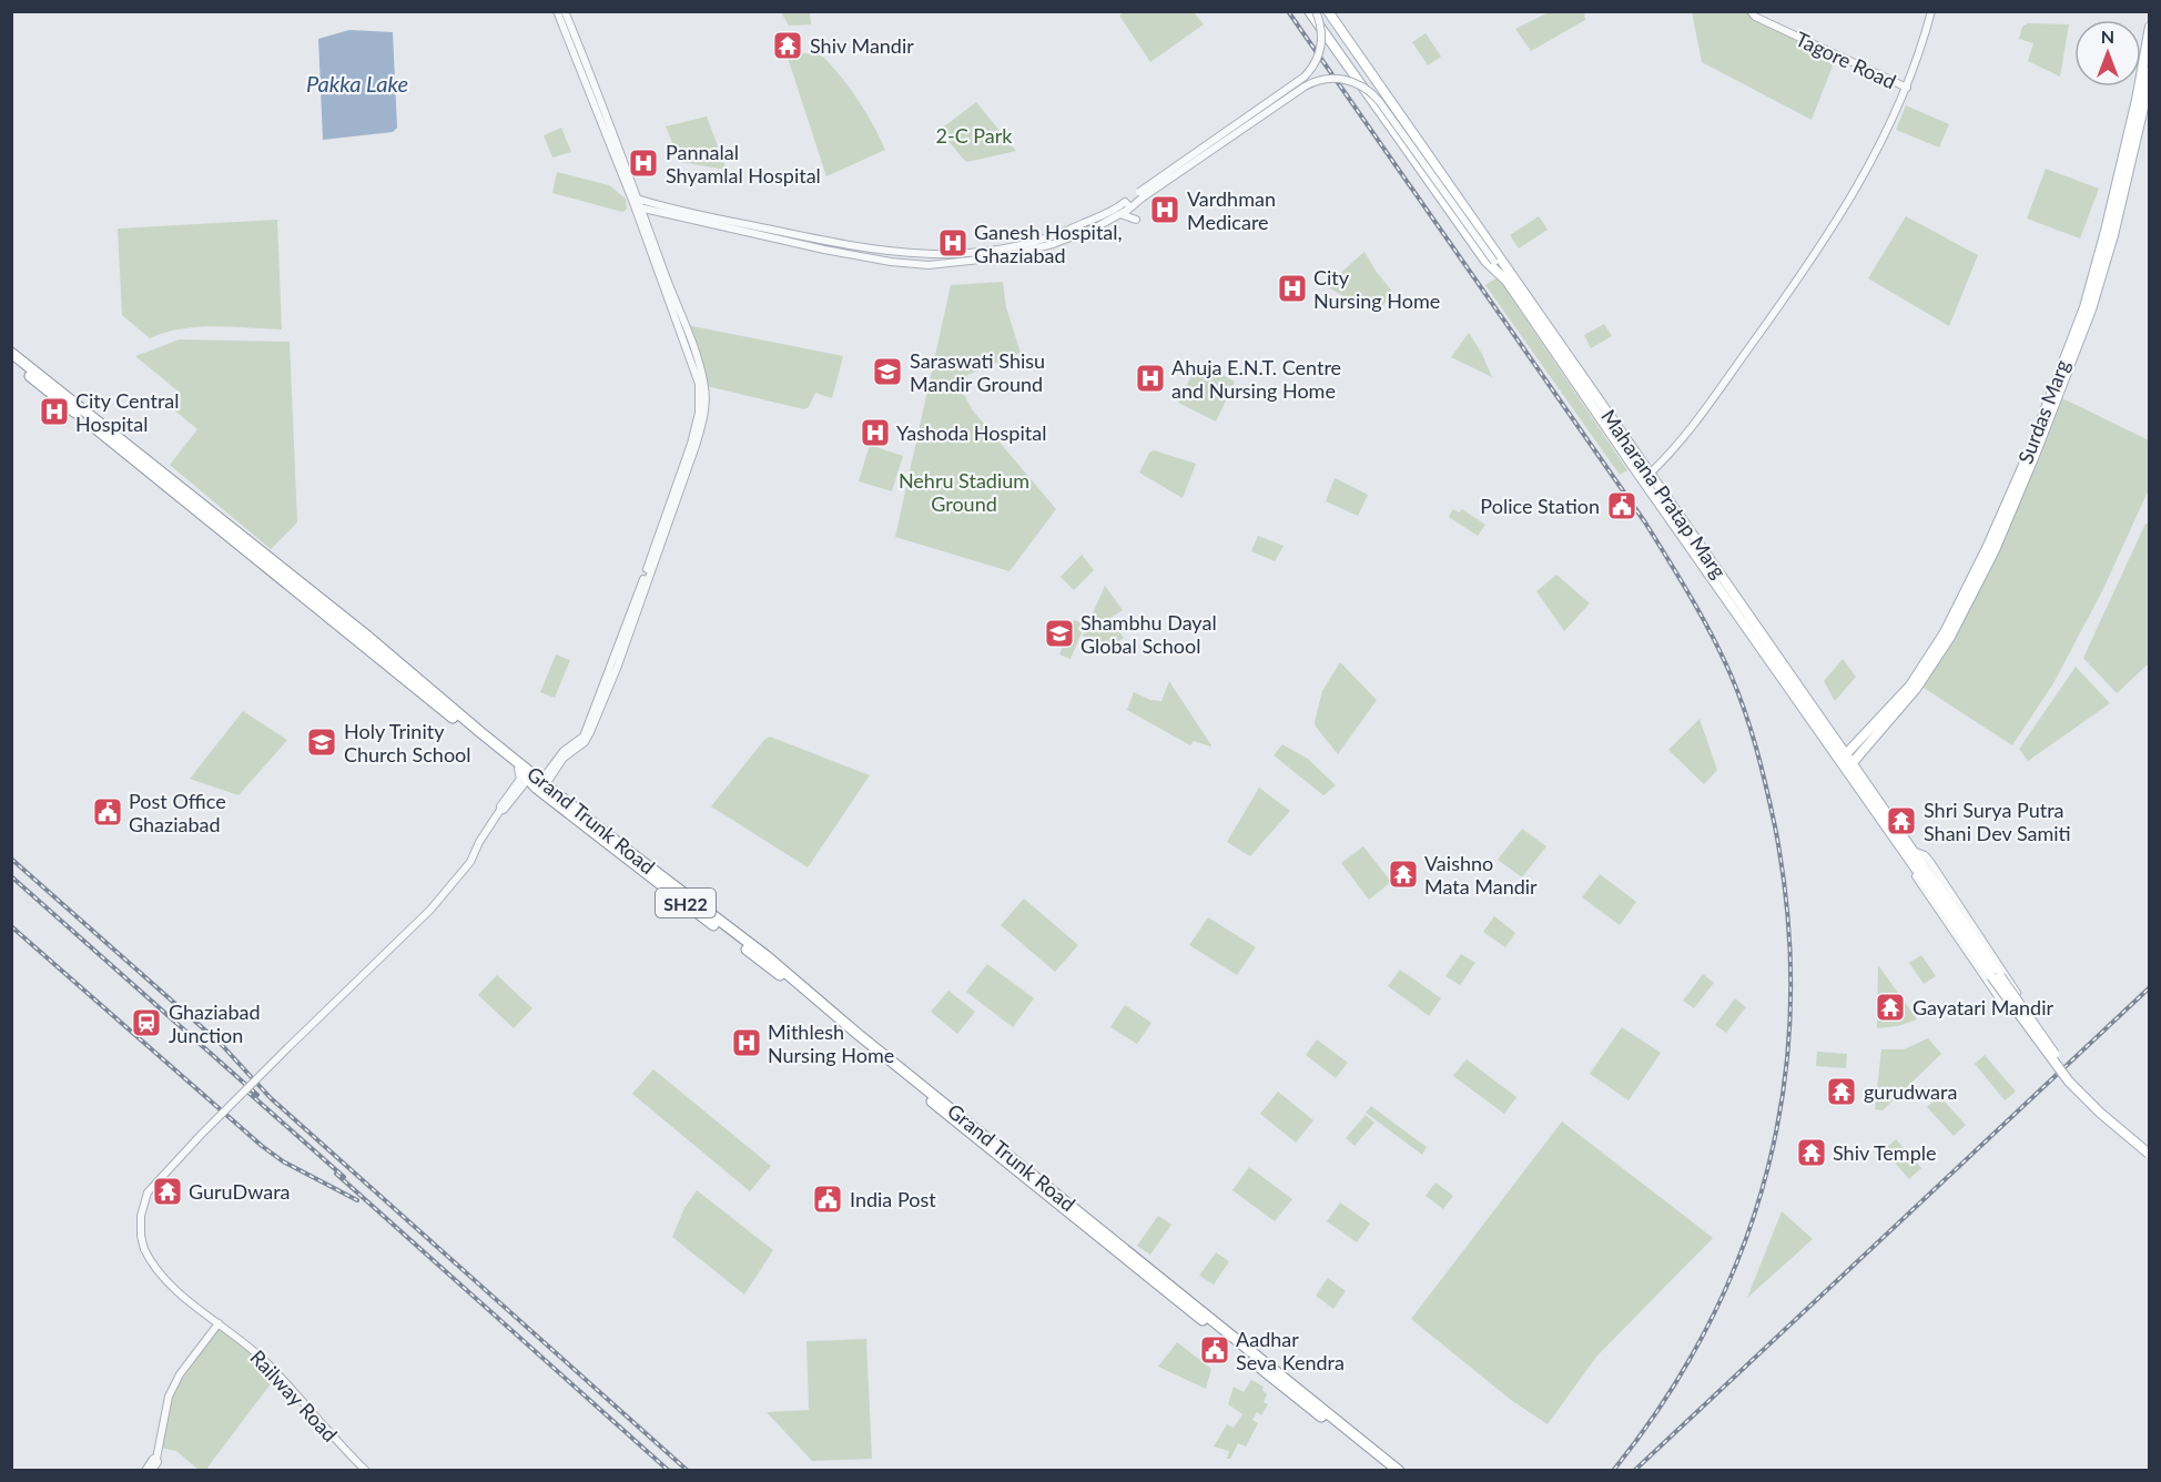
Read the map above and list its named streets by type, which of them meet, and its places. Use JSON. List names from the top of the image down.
{
  "streets": {
    "highway": ["Grand Trunk Road", "SH22"],
    "main road": ["Surdas Marg", "Maharana Pratap Marg"],
    "street": ["Tagore Road", "Railway Road"]
  },
  "crossings": [
    ["Surdas Marg", "Maharana Pratap Marg"],
    ["Grand Trunk Road", "SH22"]
  ],
  "water": ["Pakka Lake"],
  "parks": ["2-C Park", "Nehru Stadium Ground"],
  "places": {
    "temple": [
      "Shiv Mandir",
      "Shri Surya Putra Shani Dev Samiti",
      "Vaishno Mata Mandir",
      "Gayatari Mandir",
      "gurudwara",
      "Shiv Temple",
      "GuruDwara"
    ],
    "hospital": [
      "Pannalal Shyamlal Hospital",
      "Vardhman Medicare",
      "Ganesh Hospital, Ghaziabad",
      "City Nursing Home",
      "Ahuja E.N.T. Centre and Nursing Home",
      "City Central Hospital",
      "Yashoda Hospital",
      "Mithlesh Nursing Home"
    ],
    "school or university": ["Saraswati Shisu Mandir Ground", "Shambhu Dayal Global School", "Holy Trinity Church School"],
    "public building": [
      "Police Station",
      "Post Office Ghaziabad",
      "India Post",
      "Aadhar Seva Kendra"
    ],
    "station": ["Ghaziabad Junction"]
  },
  "north": "top"
}
